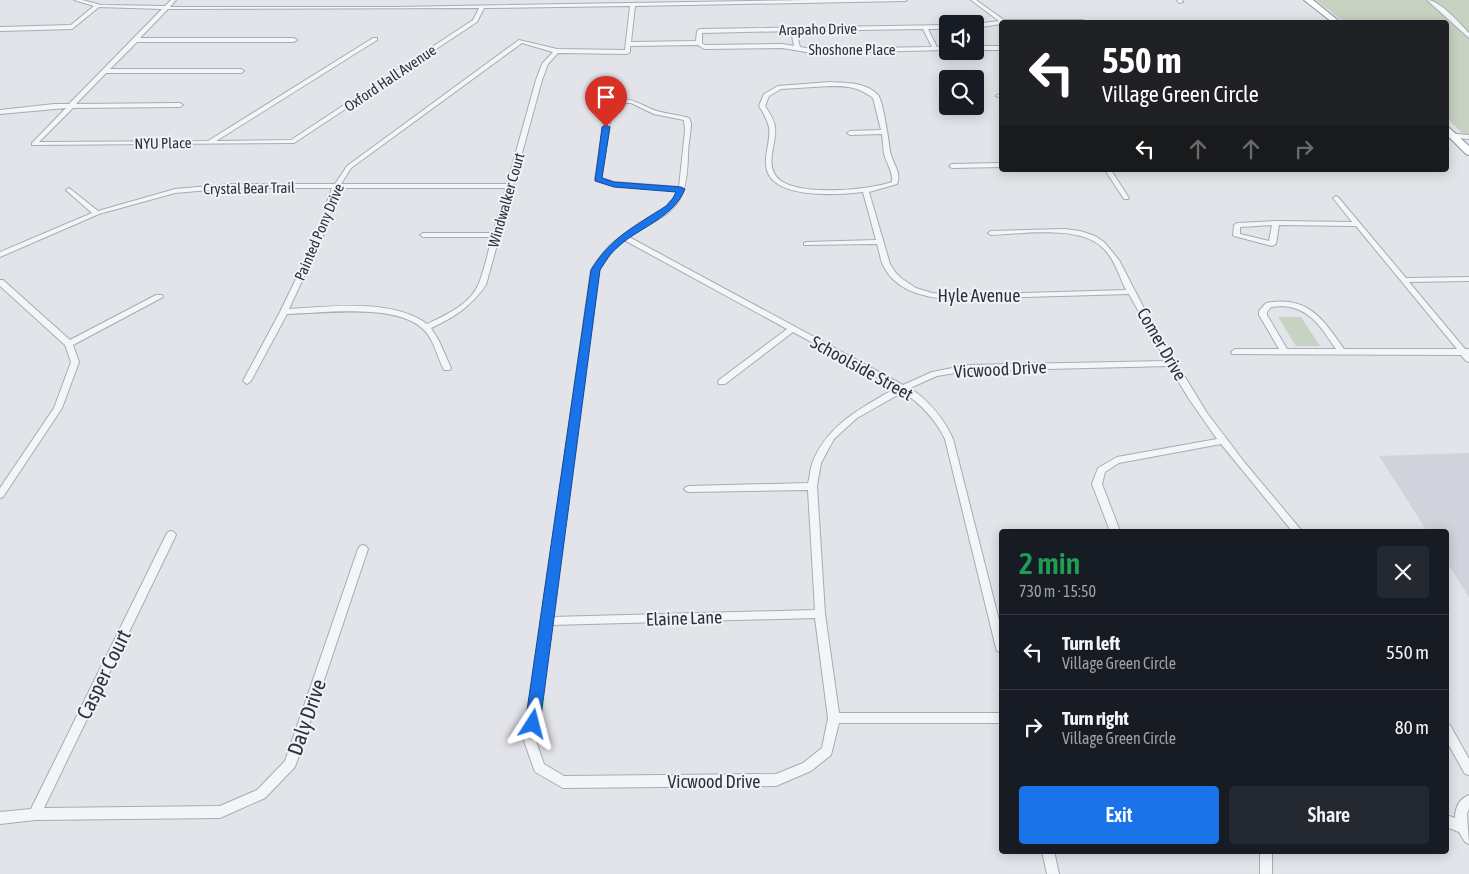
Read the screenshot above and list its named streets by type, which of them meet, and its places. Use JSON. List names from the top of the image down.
{
  "streets": {
    "street": [
      "Arapaho Drive",
      "Shoshone Place",
      "Oxford Hall Avenue",
      "NYU Place",
      "Crystal Bear Trail",
      "Windwalker Court",
      "Painted Pony Drive",
      "Hyle Avenue",
      "Comer Drive",
      "Schoolside Street",
      "Vicwood Drive",
      "Elaine Lane",
      "Casper Court",
      "Daly Drive"
    ]
  },
  "crossings": [
    ["Arapaho Drive", "Shoshone Place"],
    ["Oxford Hall Avenue", "NYU Place"],
    ["Crystal Bear Trail", "Windwalker Court"],
    ["Crystal Bear Trail", "Painted Pony Drive"],
    ["Windwalker Court", "Painted Pony Drive"],
    ["Hyle Avenue", "Comer Drive"],
    ["Comer Drive", "Vicwood Drive"],
    ["Schoolside Street", "Vicwood Drive"],
    ["Vicwood Drive", "Elaine Lane"],
    ["Casper Court", "Daly Drive"]
  ],
  "page": {
    "turn": ["550 m", "Village Green Circle"],
    "heading": ["2 min", "730 m · 15:50"],
    "list": [
      {
        "name": "Turn left",
        "note": "Village Green Circle",
        "value": "550 m"
      },
      {
        "name": "Turn right",
        "note": "Village Green Circle",
        "value": "80 m"
      }
    ],
    "buttons": ["Exit", "Share"]
  }
}
